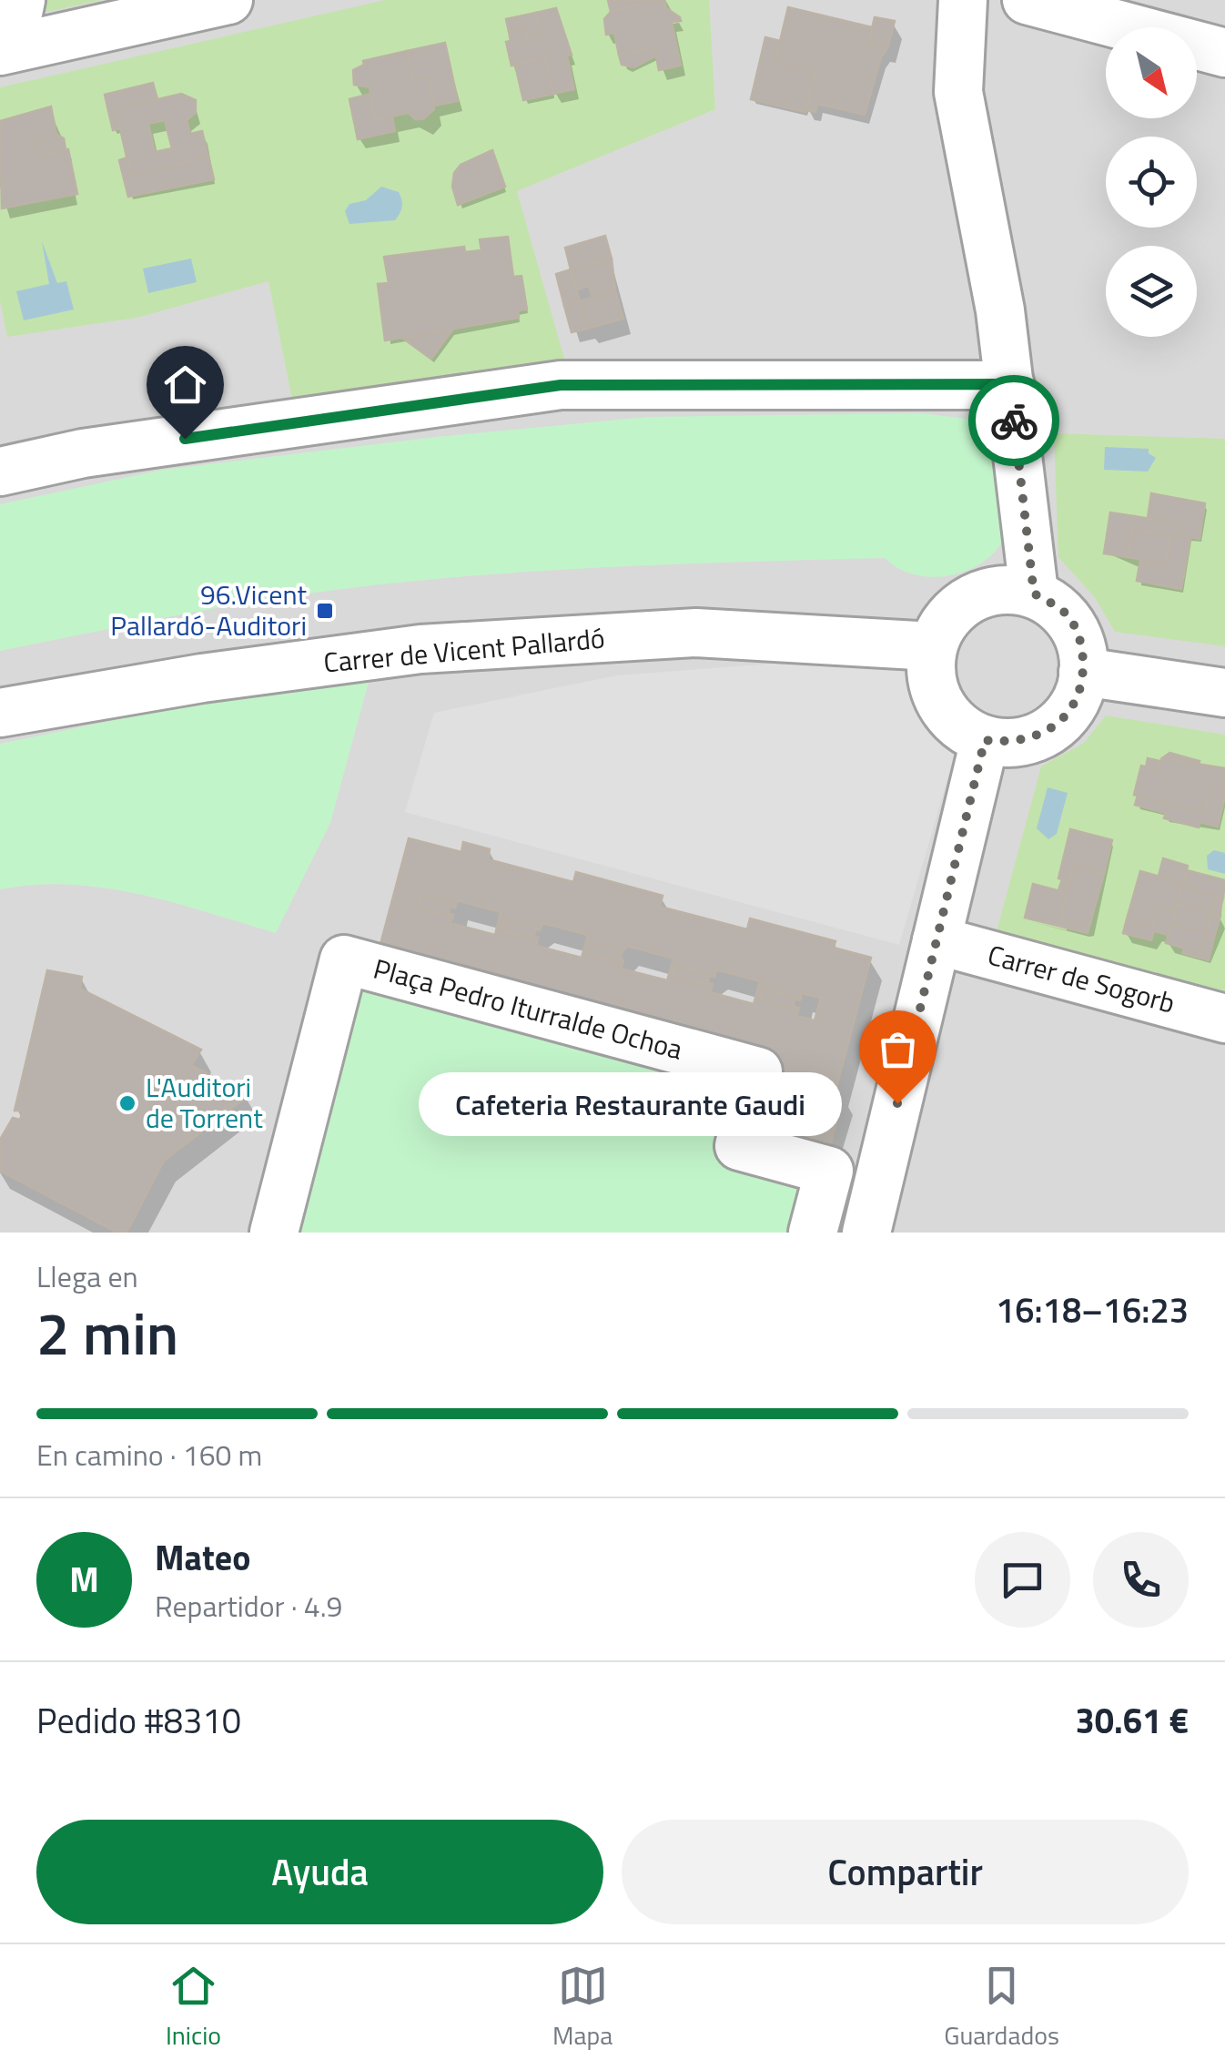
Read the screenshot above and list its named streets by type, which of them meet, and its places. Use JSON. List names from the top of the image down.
{
  "streets": {
    "street": ["Carrer de Vicent Pallardó", "Carrer de Sogorb", "Plaça Pedro Iturralde Ochoa"]
  },
  "places": {
    "transit": ["96.Vicent Pallardó-Auditori"],
    "other": ["L'Auditori de Torrent", "Cafeteria Restaurante Gaudi"]
  },
  "north": "bottom right",
  "page": {
    "bubble": "Cafeteria Restaurante Gaudi",
    "heading": ["2 min", "Llega en", "16:18–16:23"],
    "panel": [
      "Mateo",
      "Repartidor · 4.9",
      "Pedido #8310",
      "30.61 €"
    ],
    "bar": "En camino · 160 m",
    "round": "M",
    "buttons": ["Ayuda", "Compartir"],
    "tabs": ["Inicio", "Mapa", "Guardados"]
  }
}
